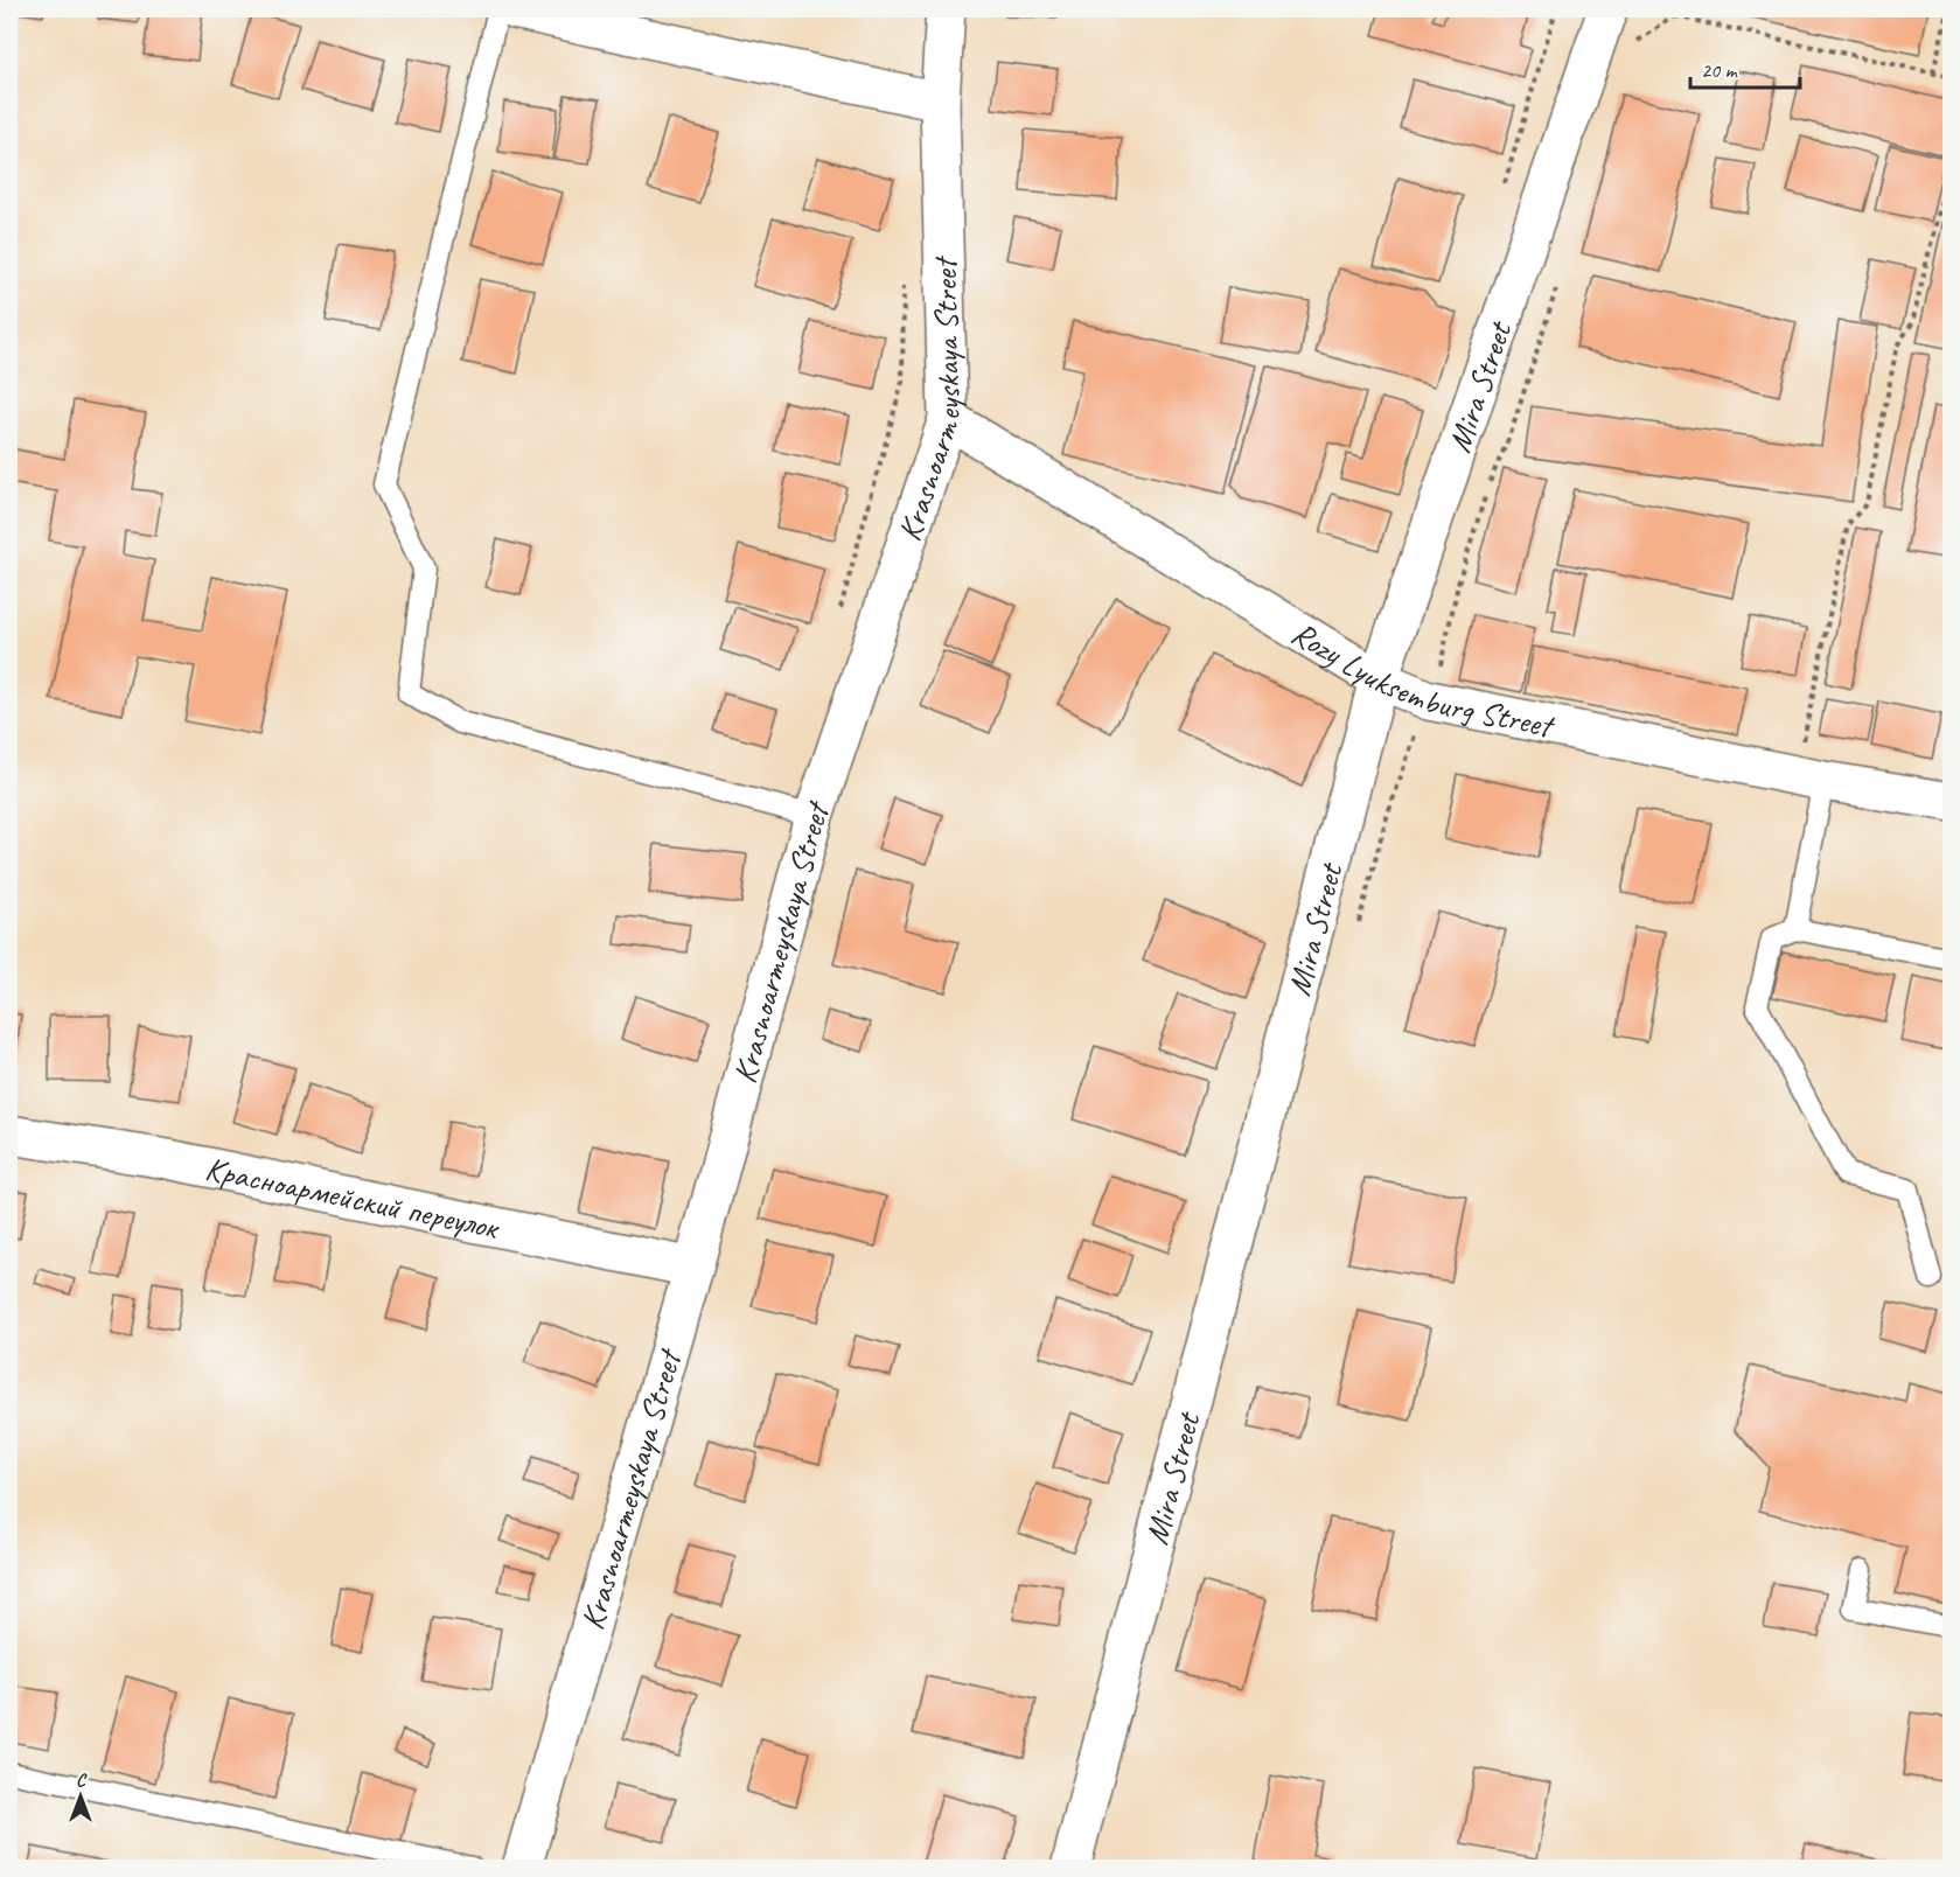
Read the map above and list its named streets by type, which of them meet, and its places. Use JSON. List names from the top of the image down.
{
  "streets": {
    "street": [
      "Mira Street",
      "Krasnoarmeyskaya Street",
      "Rozy Lyuksemburg Street",
      "Красноармейский переулок"
    ]
  },
  "crossings": [
    ["Mira Street", "Rozy Lyuksemburg Street"],
    ["Krasnoarmeyskaya Street", "Rozy Lyuksemburg Street"],
    ["Krasnoarmeyskaya Street", "Красноармейский переулок"]
  ],
  "scale_bar": "20 m",
  "north": "top"
}
